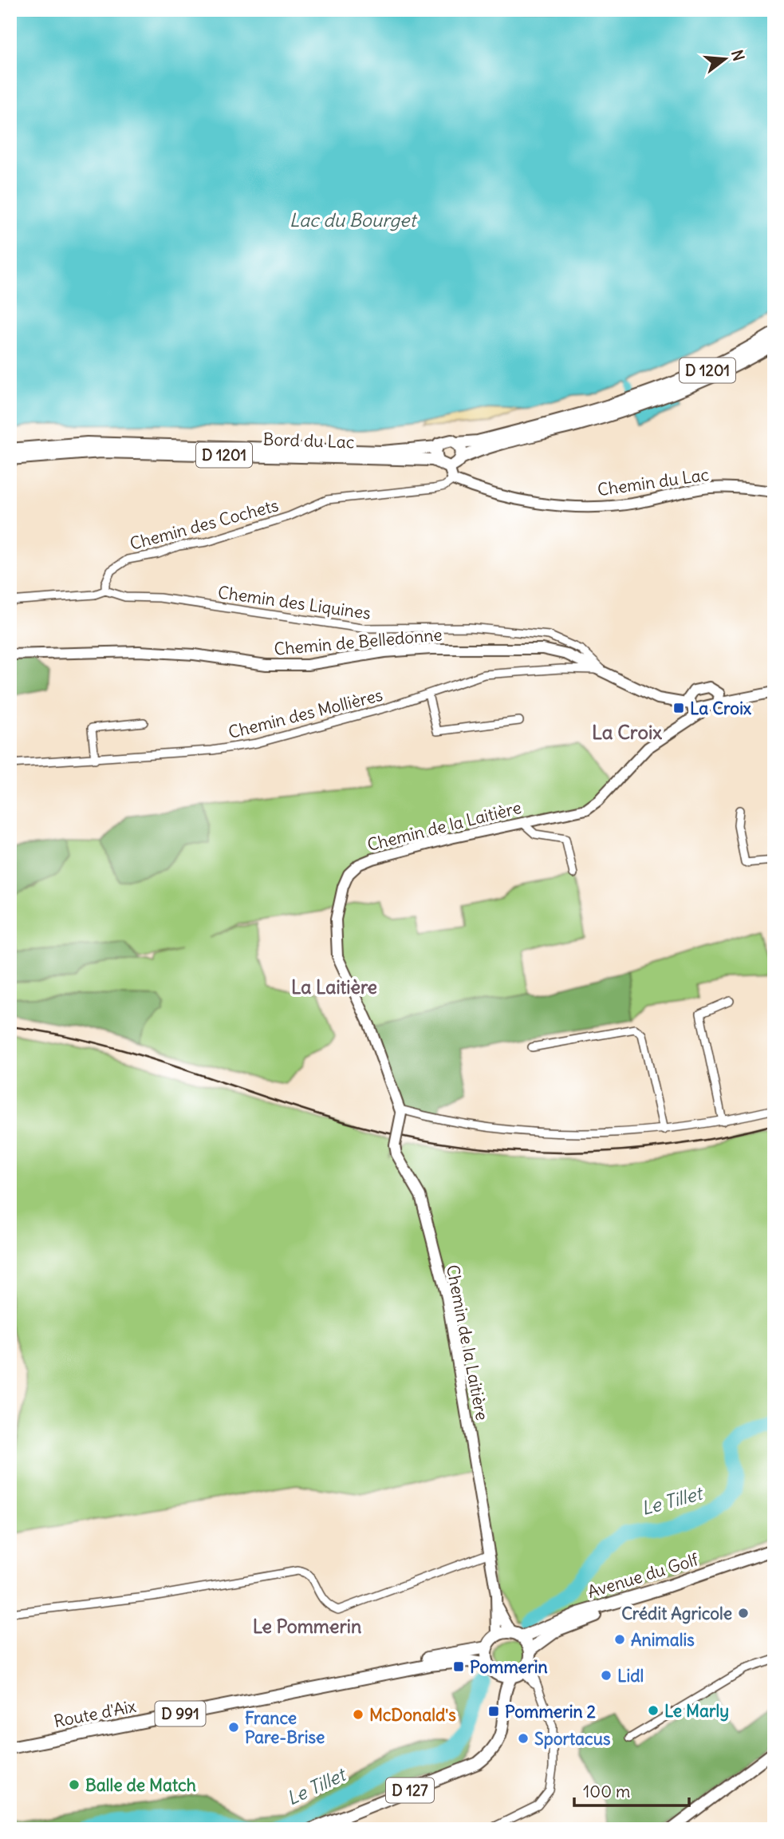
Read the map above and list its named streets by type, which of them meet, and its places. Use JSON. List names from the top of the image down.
{
  "streets": {
    "main road": [
      "D 1201",
      "Bord du Lac",
      "Chemin du Lac",
      "Chemin de Belledonne",
      "Chemin de la Laitière",
      "Avenue du Golf",
      "Route d'Aix",
      "D 991",
      "D 127"
    ],
    "street": ["Chemin des Cochets", "Chemin des Liquines", "Chemin des Mollières"]
  },
  "crossings": [
    ["D 1201", "Bord du Lac"],
    ["Chemin du Lac", "Chemin des Cochets"],
    ["Chemin des Cochets", "Chemin des Liquines"],
    ["Chemin des Liquines", "Chemin de Belledonne"],
    ["Chemin des Liquines", "Chemin des Mollières"],
    ["Chemin de Belledonne", "Chemin des Mollières"],
    ["Chemin de Belledonne", "Chemin de la Laitière"],
    ["Chemin de la Laitière", "Avenue du Golf"],
    ["Chemin de la Laitière", "Route d'Aix"],
    ["Chemin de la Laitière", "D 127"],
    ["Avenue du Golf", "Route d'Aix"],
    ["Avenue du Golf", "D 127"],
    ["Route d'Aix", "D 127"]
  ],
  "districts": ["La Croix", "La Laitière", "Le Pommerin"],
  "water": ["Lac du Bourget", "Le Tillet"],
  "places": {
    "transit": ["La Croix", "Pommerin", "Pommerin 2"],
    "other": [
      "Crédit Agricole",
      "Animalis",
      "Lidl",
      "Le Marly",
      "McDonald's",
      "France Pare-Brise",
      "Sportacus",
      "Balle de Match"
    ]
  },
  "scale_bar": "100 m",
  "north": "right"
}
